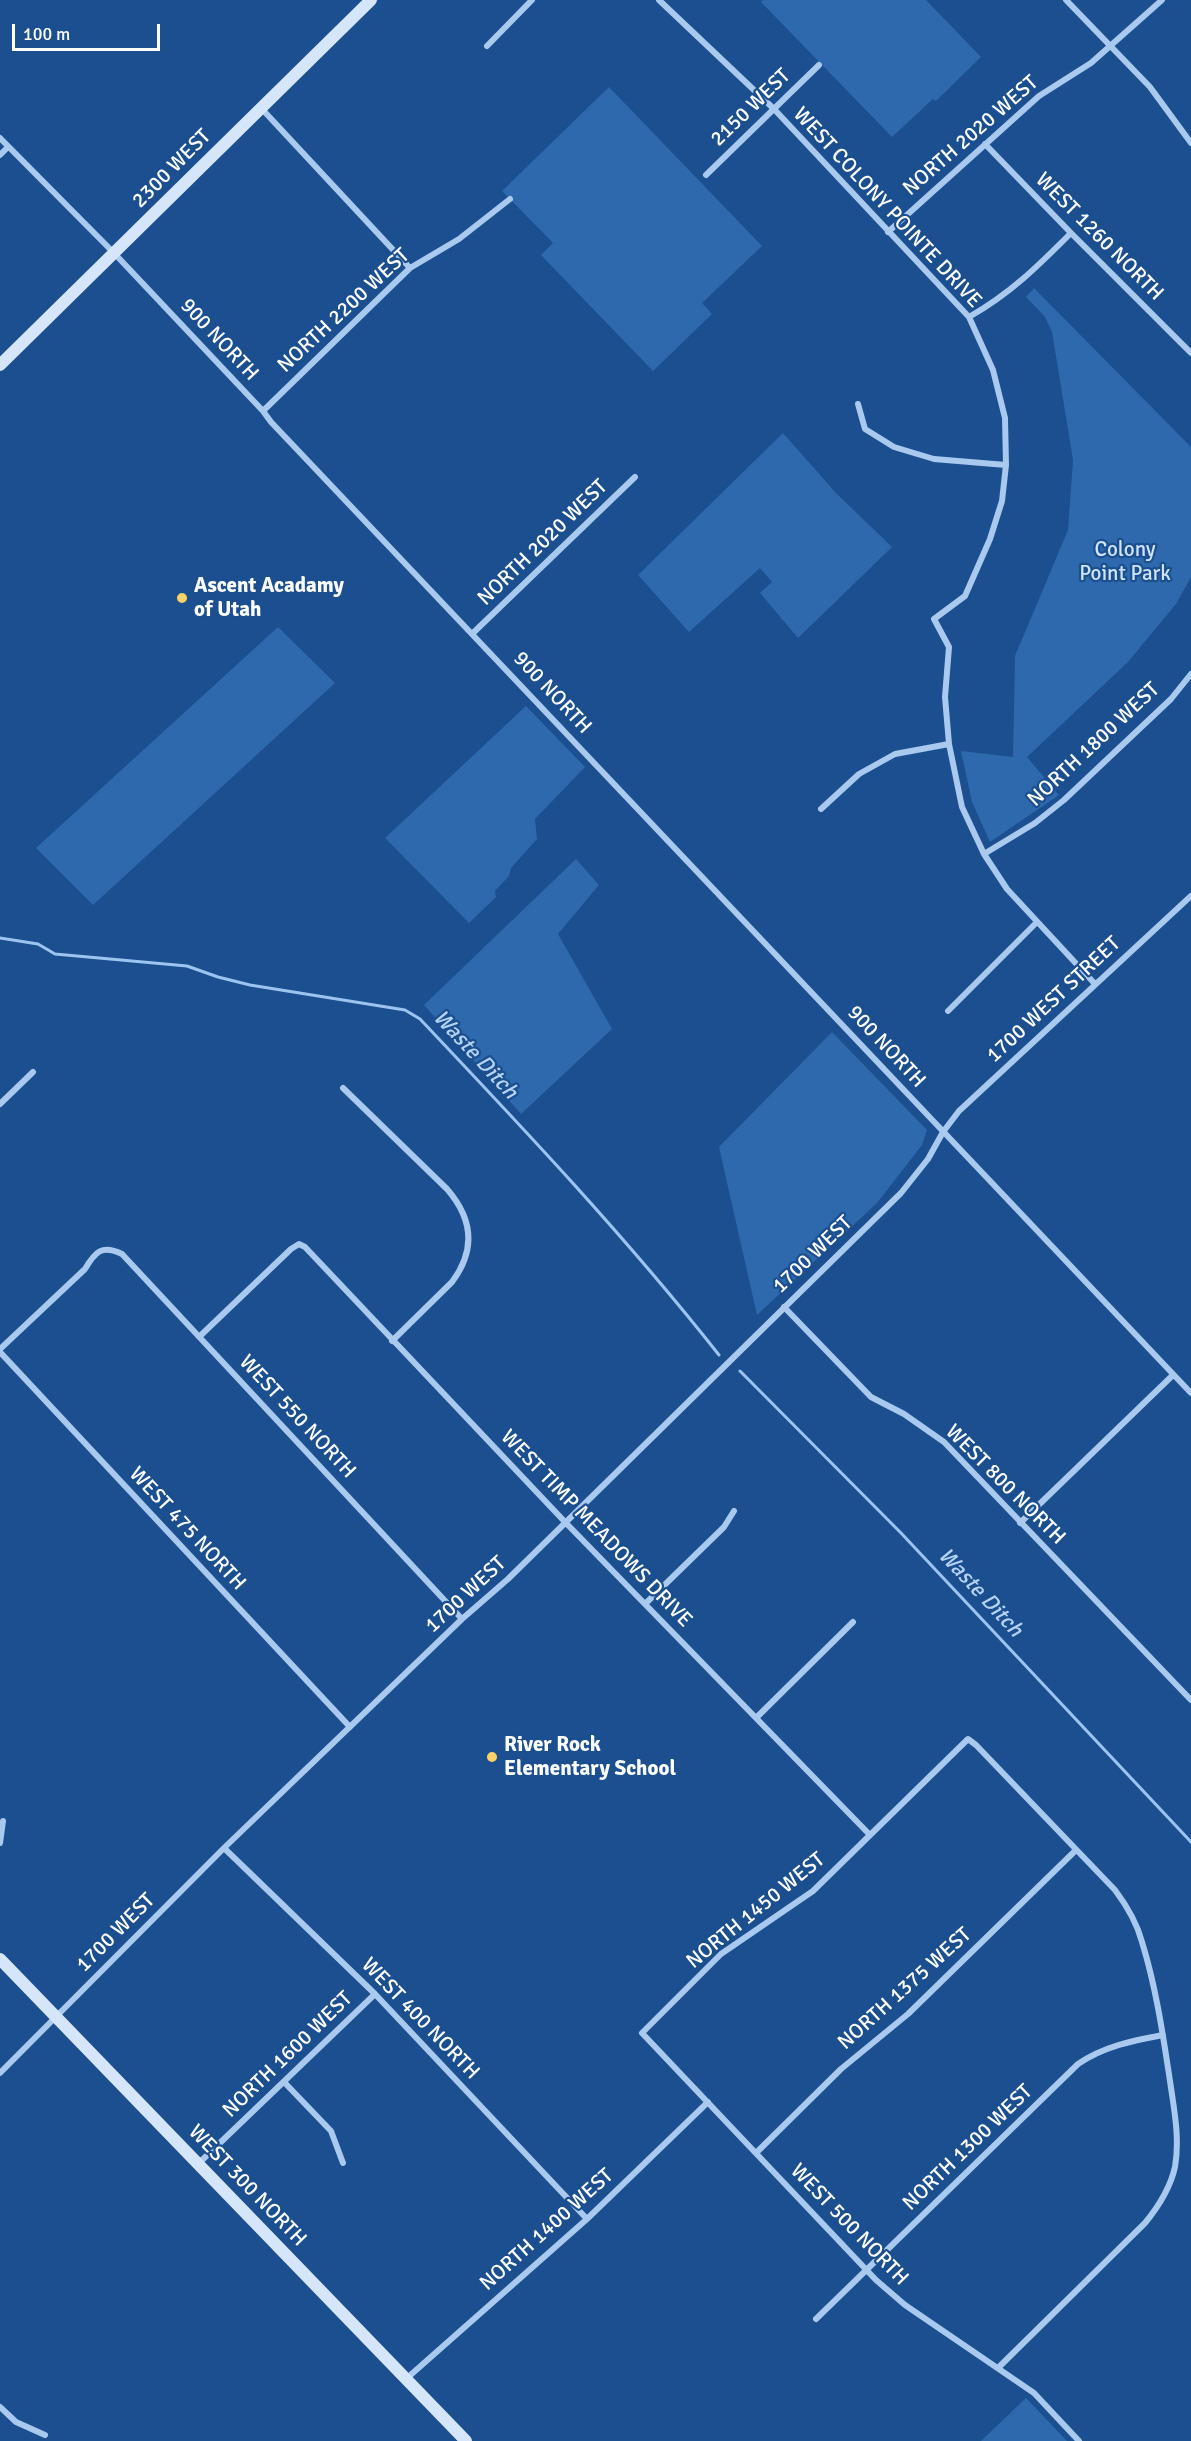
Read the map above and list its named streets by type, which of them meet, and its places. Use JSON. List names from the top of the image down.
{
  "streets": {
    "street": [
      "2150 WEST",
      "NORTH 2020 WEST",
      "2300 WEST",
      "WEST COLONY POINTE DRIVE",
      "WEST 1260 NORTH",
      "NORTH 2200 WEST",
      "900 NORTH",
      "NORTH 1800 WEST",
      "1700 WEST STREET",
      "1700 WEST",
      "WEST 550 NORTH",
      "WEST 800 NORTH",
      "WEST 475 NORTH",
      "WEST TIMP MEADOWS DRIVE",
      "NORTH 1450 WEST",
      "NORTH 1375 WEST",
      "WEST 400 NORTH",
      "NORTH 1600 WEST",
      "NORTH 1300 WEST",
      "WEST 300 NORTH",
      "WEST 500 NORTH",
      "NORTH 1400 WEST"
    ]
  },
  "crossings": [
    ["2150 WEST", "WEST COLONY POINTE DRIVE"],
    ["NORTH 2020 WEST", "WEST COLONY POINTE DRIVE"],
    ["NORTH 2020 WEST", "WEST 1260 NORTH"],
    ["NORTH 2020 WEST", "900 NORTH"],
    ["2300 WEST", "900 NORTH"],
    ["WEST COLONY POINTE DRIVE", "NORTH 1800 WEST"],
    ["WEST COLONY POINTE DRIVE", "1700 WEST STREET"],
    ["NORTH 2200 WEST", "900 NORTH"],
    ["900 NORTH", "1700 WEST STREET"],
    ["900 NORTH", "1700 WEST"],
    ["1700 WEST STREET", "1700 WEST"],
    ["1700 WEST", "WEST 550 NORTH"],
    ["1700 WEST", "WEST 800 NORTH"],
    ["1700 WEST", "WEST 475 NORTH"],
    ["1700 WEST", "WEST TIMP MEADOWS DRIVE"],
    ["1700 WEST", "WEST 400 NORTH"],
    ["1700 WEST", "WEST 300 NORTH"],
    ["WEST 550 NORTH", "WEST 475 NORTH"],
    ["WEST 550 NORTH", "WEST TIMP MEADOWS DRIVE"],
    ["WEST TIMP MEADOWS DRIVE", "NORTH 1450 WEST"],
    ["NORTH 1450 WEST", "NORTH 1375 WEST"],
    ["NORTH 1450 WEST", "WEST 500 NORTH"],
    ["NORTH 1375 WEST", "WEST 500 NORTH"],
    ["WEST 400 NORTH", "NORTH 1600 WEST"],
    ["WEST 400 NORTH", "NORTH 1400 WEST"],
    ["NORTH 1600 WEST", "WEST 300 NORTH"],
    ["NORTH 1300 WEST", "WEST 500 NORTH"],
    ["WEST 300 NORTH", "NORTH 1400 WEST"],
    ["WEST 500 NORTH", "NORTH 1400 WEST"]
  ],
  "water": ["Waste Ditch"],
  "parks": ["Colony Point Park"],
  "places": ["Ascent Acadamy of Utah", "River Rock Elementary School"],
  "scale_bar": "100 m"
}
